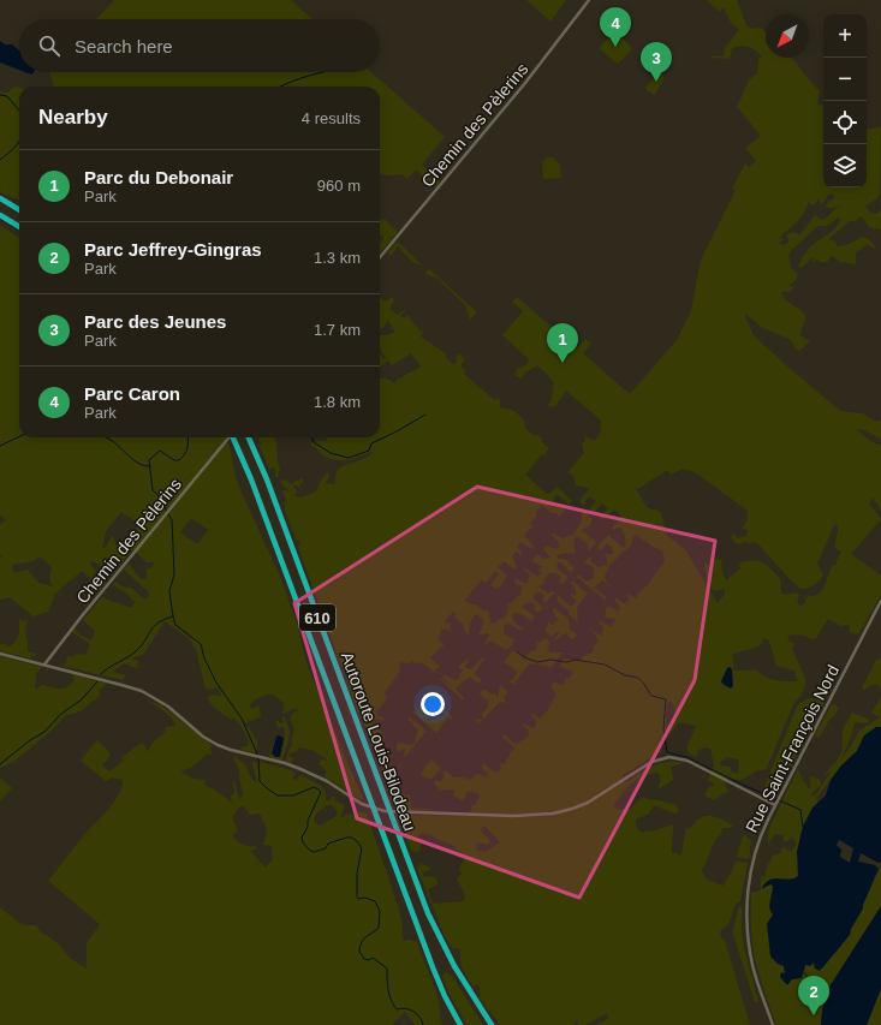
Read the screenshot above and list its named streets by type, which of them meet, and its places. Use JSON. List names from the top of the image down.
{
  "streets": {
    "highway": ["610", "Autoroute Louis-Bilodeau"],
    "street": ["Chemin des Pèlerins", "Rue Saint-François Nord"]
  },
  "north": "bottom left",
  "page": {
    "pins": [
      "4",
      "3",
      "1",
      "2"
    ],
    "map_buttons": ["+", "−"],
    "search": "Search here",
    "heading": ["Nearby", "4 results"],
    "list": [
      {
        "mark": "1",
        "name": "Parc du Debonair",
        "note": "Park",
        "value": "960 m"
      },
      {
        "mark": "2",
        "name": "Parc Jeffrey-Gingras",
        "note": "Park",
        "value": "1.3 km"
      },
      {
        "mark": "3",
        "name": "Parc des Jeunes",
        "note": "Park",
        "value": "1.7 km"
      },
      {
        "mark": "4",
        "name": "Parc Caron",
        "note": "Park",
        "value": "1.8 km"
      }
    ]
  }
}
